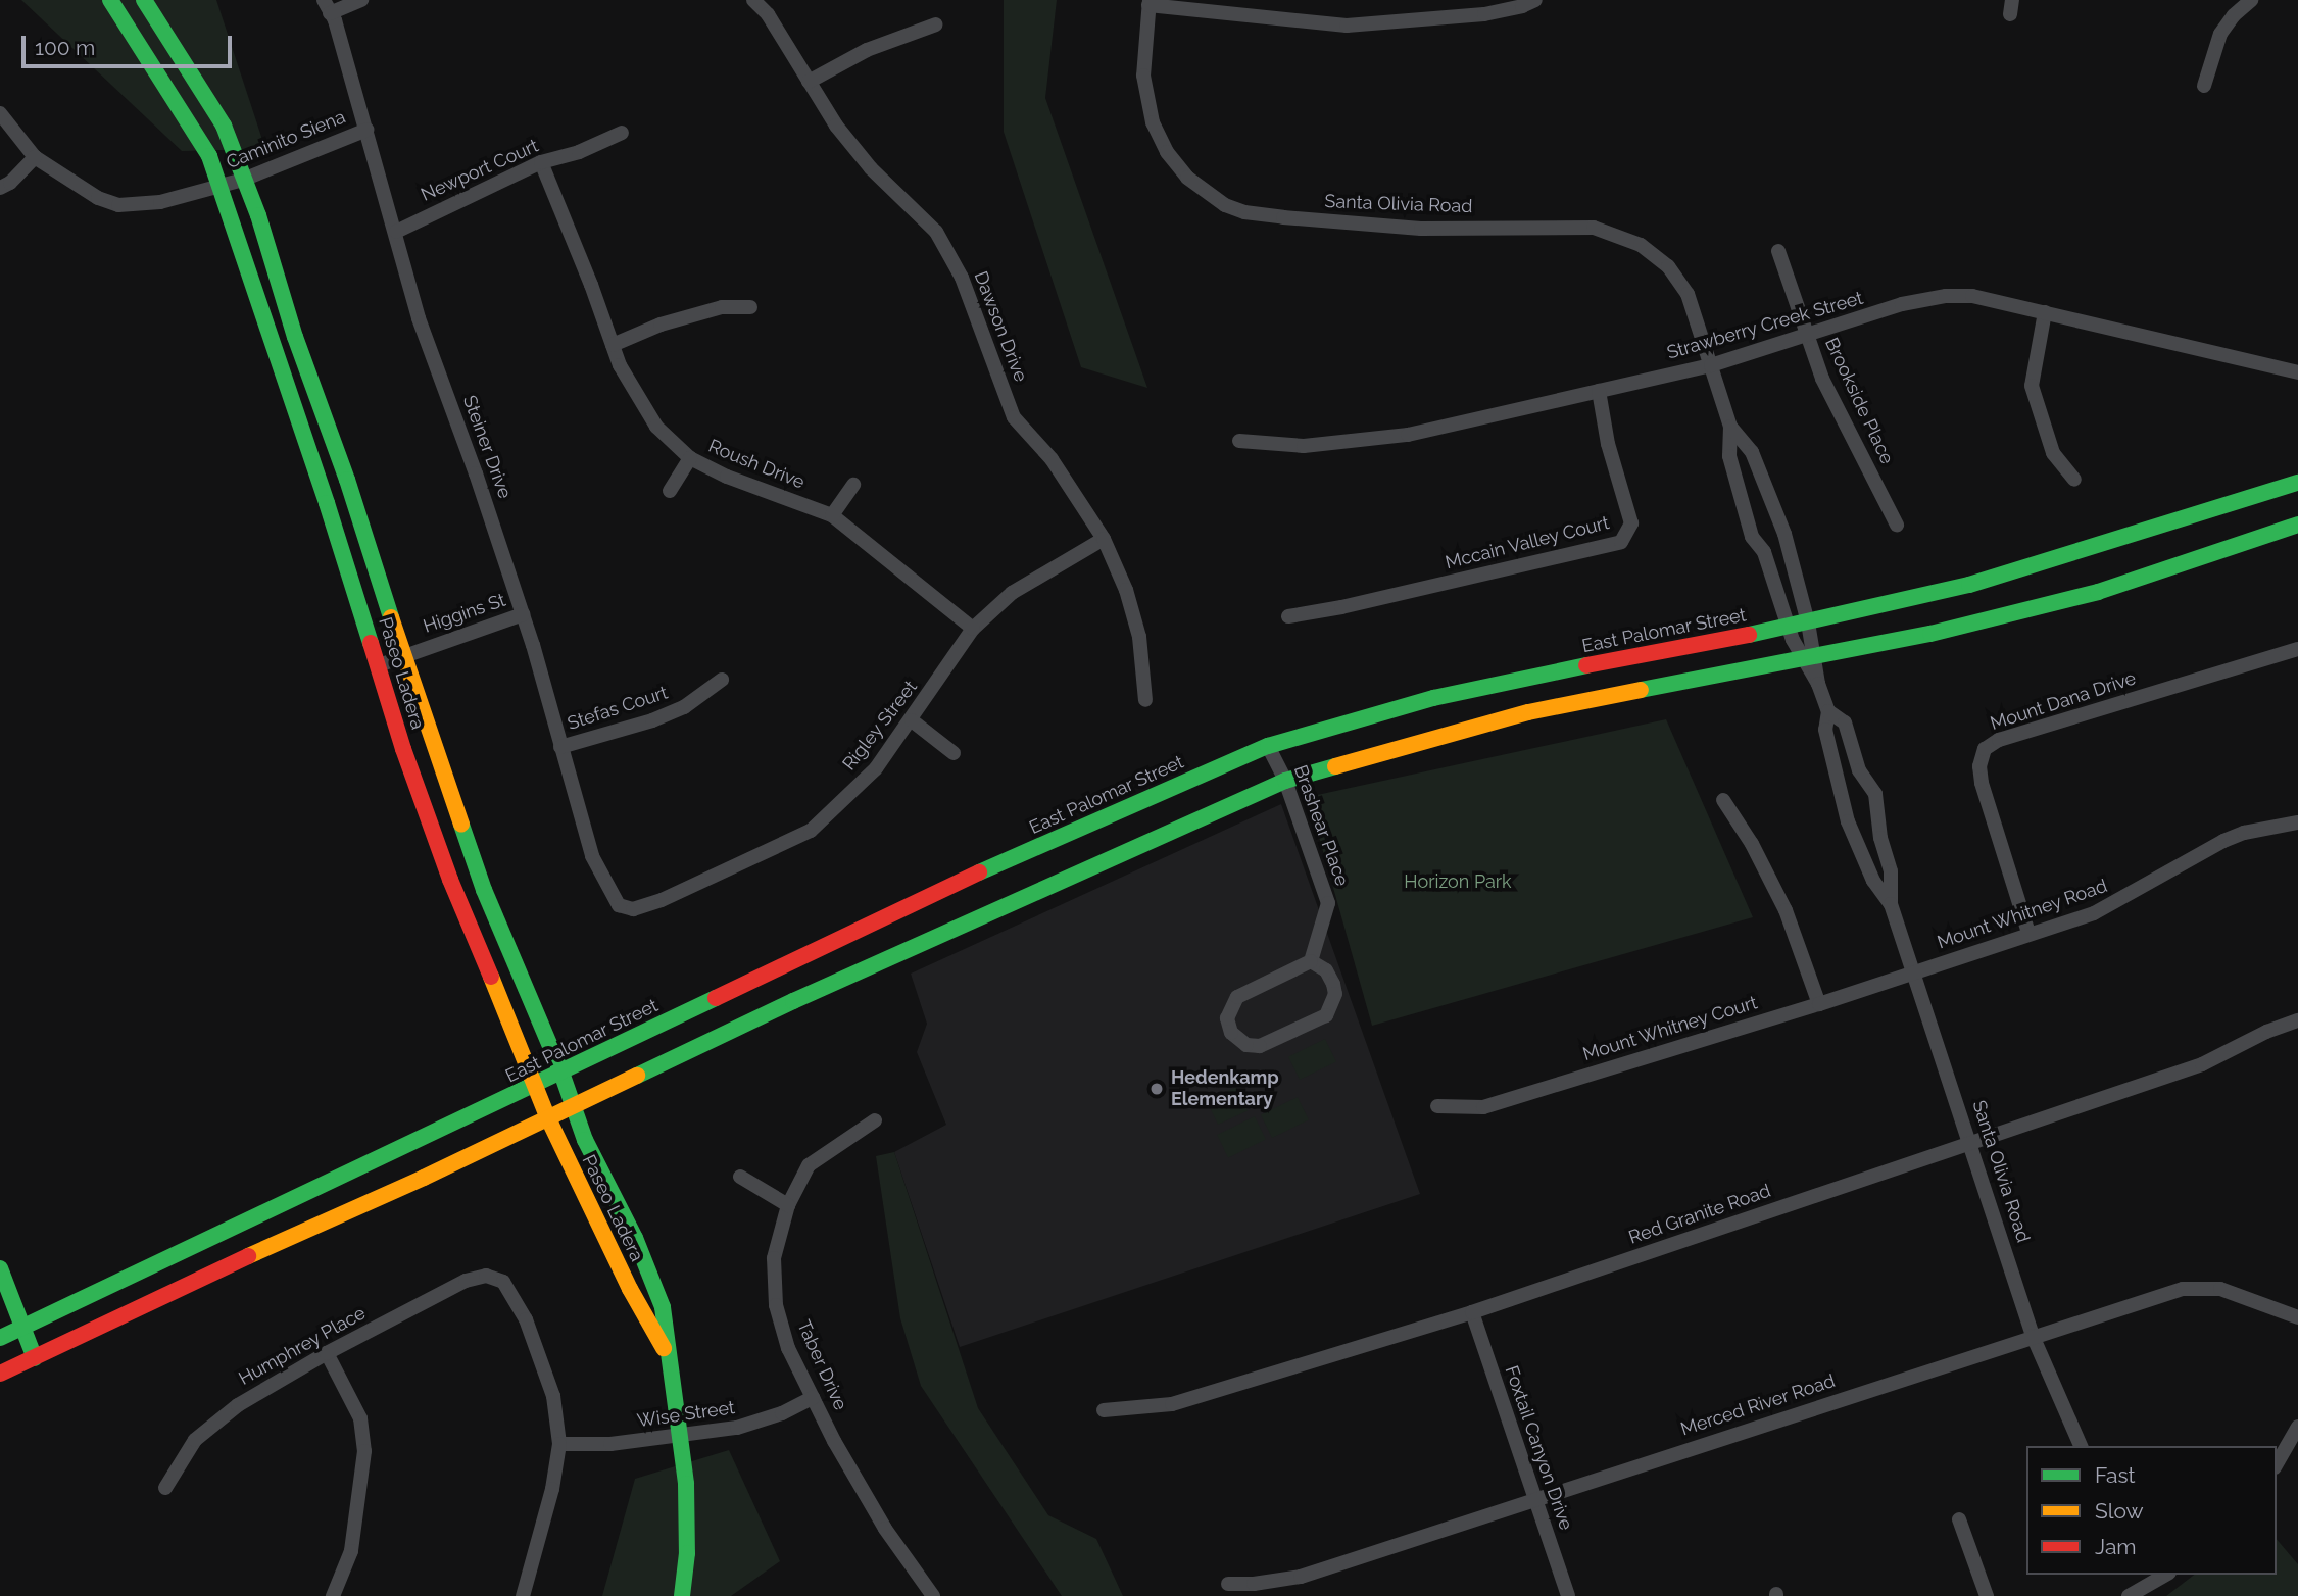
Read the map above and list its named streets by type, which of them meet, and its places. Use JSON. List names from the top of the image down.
{
  "streets": {
    "main road": ["East Palomar Street", "Paseo Ladera"],
    "street": [
      "Caminito Siena",
      "Newport Court",
      "Santa Olivia Road",
      "Strawberry Creek Street",
      "Dawson Drive",
      "Brookside Place",
      "Steiner Drive",
      "Roush Drive",
      "Mccain Valley Court",
      "Higgins St",
      "Mount Dana Drive",
      "Stefas Court",
      "Rigley Street",
      "Brashear Place",
      "Mount Whitney Road",
      "Mount Whitney Court",
      "Red Granite Road",
      "Humphrey Place",
      "Taber Drive",
      "Merced River Road",
      "Wise Street",
      "Foxtail Canyon Drive"
    ]
  },
  "crossings": [
    ["Caminito Siena", "Steiner Drive"],
    ["Caminito Siena", "Paseo Ladera"],
    ["Newport Court", "Steiner Drive"],
    ["Newport Court", "Roush Drive"],
    ["Santa Olivia Road", "Strawberry Creek Street"],
    ["Santa Olivia Road", "East Palomar Street"],
    ["Santa Olivia Road", "Mount Whitney Road"],
    ["Santa Olivia Road", "Mount Whitney Court"],
    ["Santa Olivia Road", "Red Granite Road"],
    ["Santa Olivia Road", "Merced River Road"],
    ["Strawberry Creek Street", "Brookside Place"],
    ["Strawberry Creek Street", "Mccain Valley Court"],
    ["Dawson Drive", "Rigley Street"],
    ["Steiner Drive", "Higgins St"],
    ["Steiner Drive", "Stefas Court"],
    ["Steiner Drive", "Rigley Street"],
    ["Roush Drive", "Rigley Street"],
    ["Higgins St", "Paseo Ladera"],
    ["East Palomar Street", "Paseo Ladera"],
    ["East Palomar Street", "Brashear Place"],
    ["Paseo Ladera", "Wise Street"],
    ["Mount Dana Drive", "Mount Whitney Road"],
    ["Mount Whitney Road", "Mount Whitney Court"],
    ["Red Granite Road", "Foxtail Canyon Drive"],
    ["Humphrey Place", "Wise Street"],
    ["Taber Drive", "Wise Street"],
    ["Merced River Road", "Foxtail Canyon Drive"]
  ],
  "parks": ["Horizon Park"],
  "places": ["Hedenkamp Elementary"],
  "legend": ["Fast", "Slow", "Jam"],
  "scale_bar": "100 m"
}
